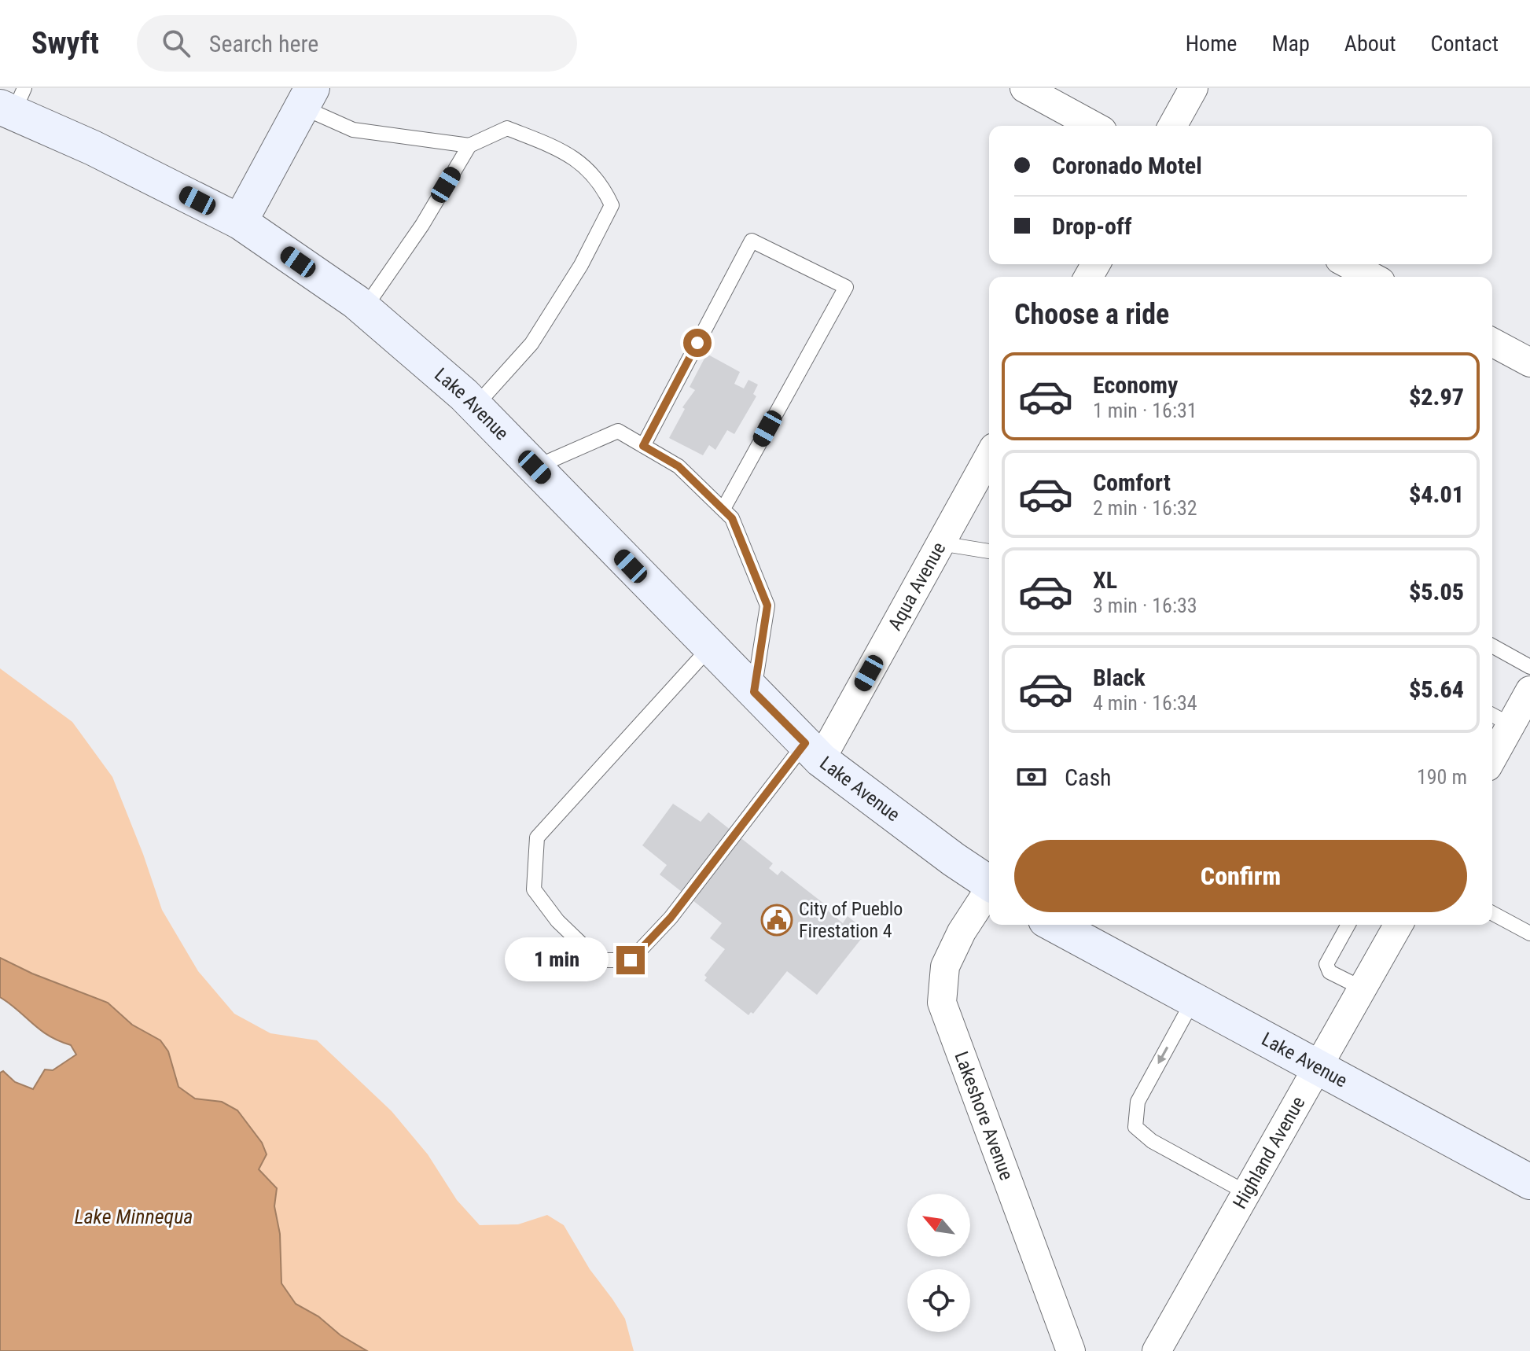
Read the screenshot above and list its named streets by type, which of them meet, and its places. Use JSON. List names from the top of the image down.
{
  "streets": {
    "main road": ["Lake Avenue"],
    "street": ["Aqua Avenue", "Lakeshore Avenue", "Highland Avenue"]
  },
  "crossings": [
    ["Lake Avenue", "Aqua Avenue"],
    ["Lake Avenue", "Highland Avenue"]
  ],
  "water": ["Lake Minnequa"],
  "places": {
    "public building": ["City of Pueblo Firestation 4"]
  },
  "north": "top left",
  "page": {
    "header": "Swyft",
    "search": "Search here",
    "nav": [
      "Home",
      "Map",
      "About",
      "Contact"
    ],
    "banner": ["Coronado Motel", "Drop-off"],
    "heading": "Choose a ride",
    "list": [
      {
        "name": "Economy",
        "note": "1 min · 16:31",
        "value": "$2.97"
      },
      {
        "name": "Comfort",
        "note": "2 min · 16:32",
        "value": "$4.01"
      },
      {
        "name": "XL",
        "note": "3 min · 16:33",
        "value": "$5.05"
      },
      {
        "name": "Black",
        "note": "4 min · 16:34",
        "value": "$5.64"
      }
    ],
    "pay": ["Cash", "190 m"],
    "buttons": "Confirm",
    "bubble": "1 min"
  }
}
